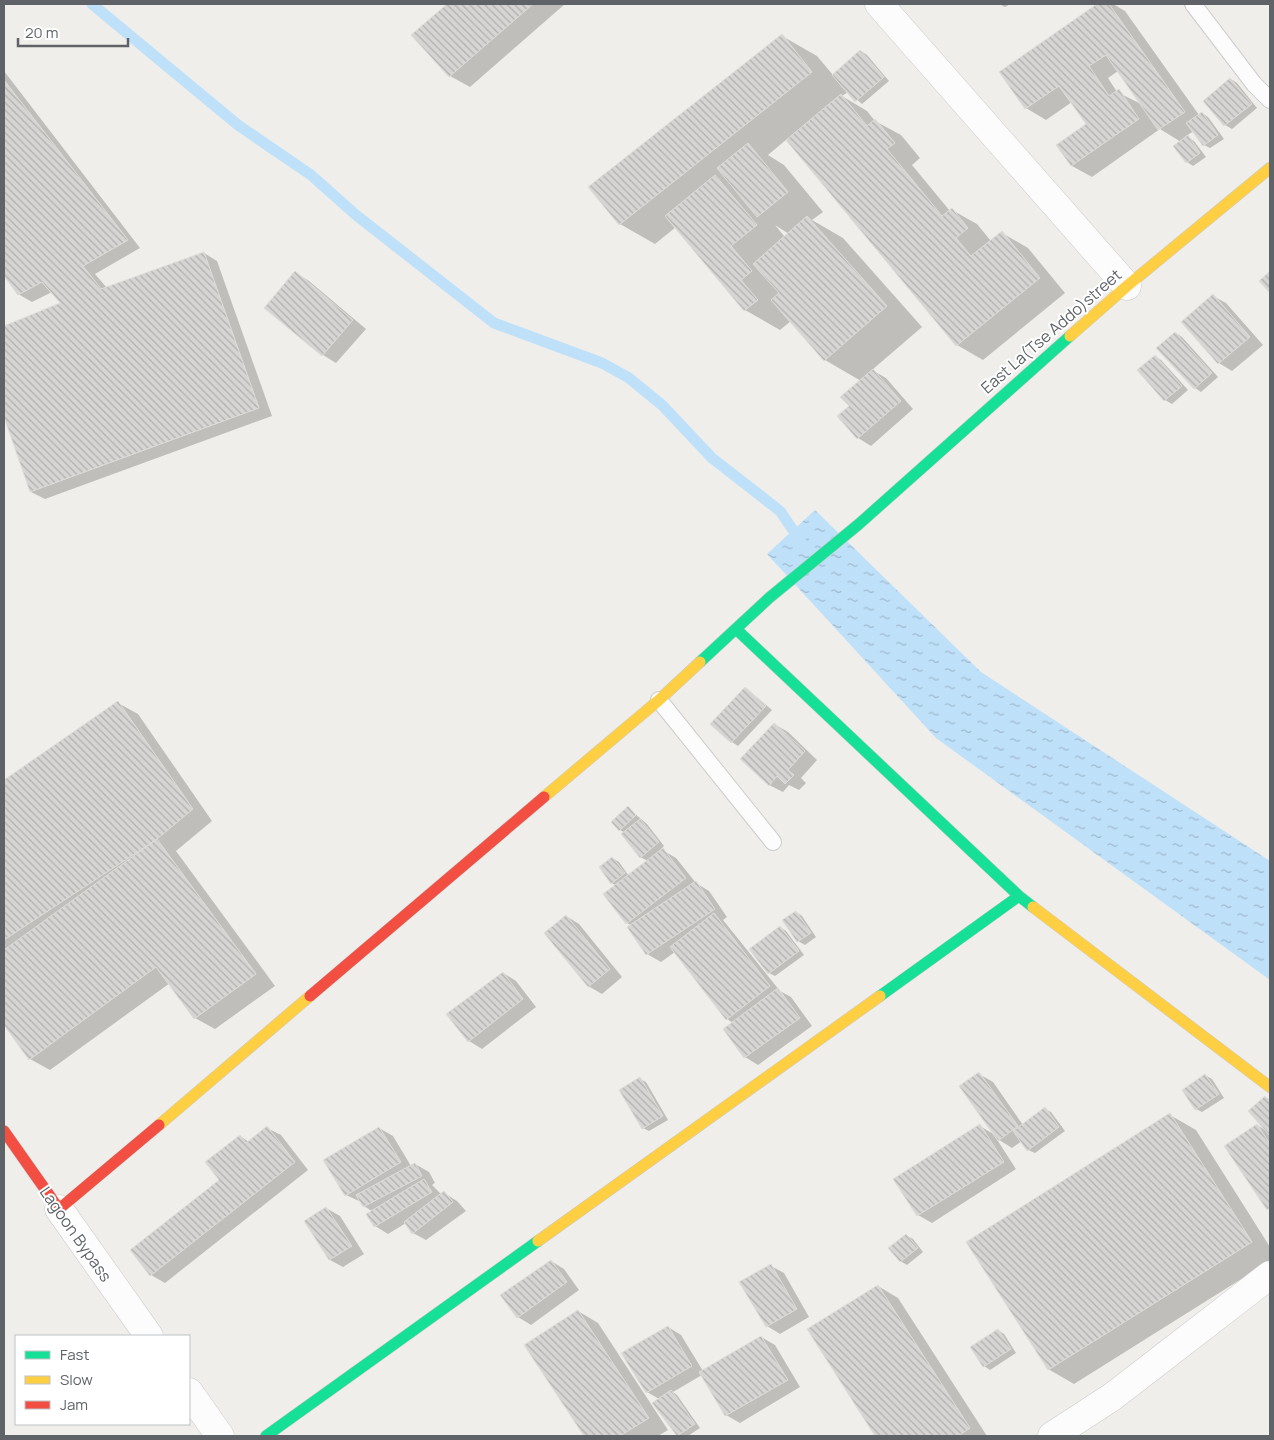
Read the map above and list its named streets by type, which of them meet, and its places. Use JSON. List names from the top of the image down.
{
  "streets": {
    "street": ["East La(Tse Addo)street", "Lagoon Bypass"]
  },
  "crossings": [
    ["East La(Tse Addo)street", "Lagoon Bypass"]
  ],
  "legend": ["Fast", "Slow", "Jam"],
  "scale_bar": "20 m"
}
